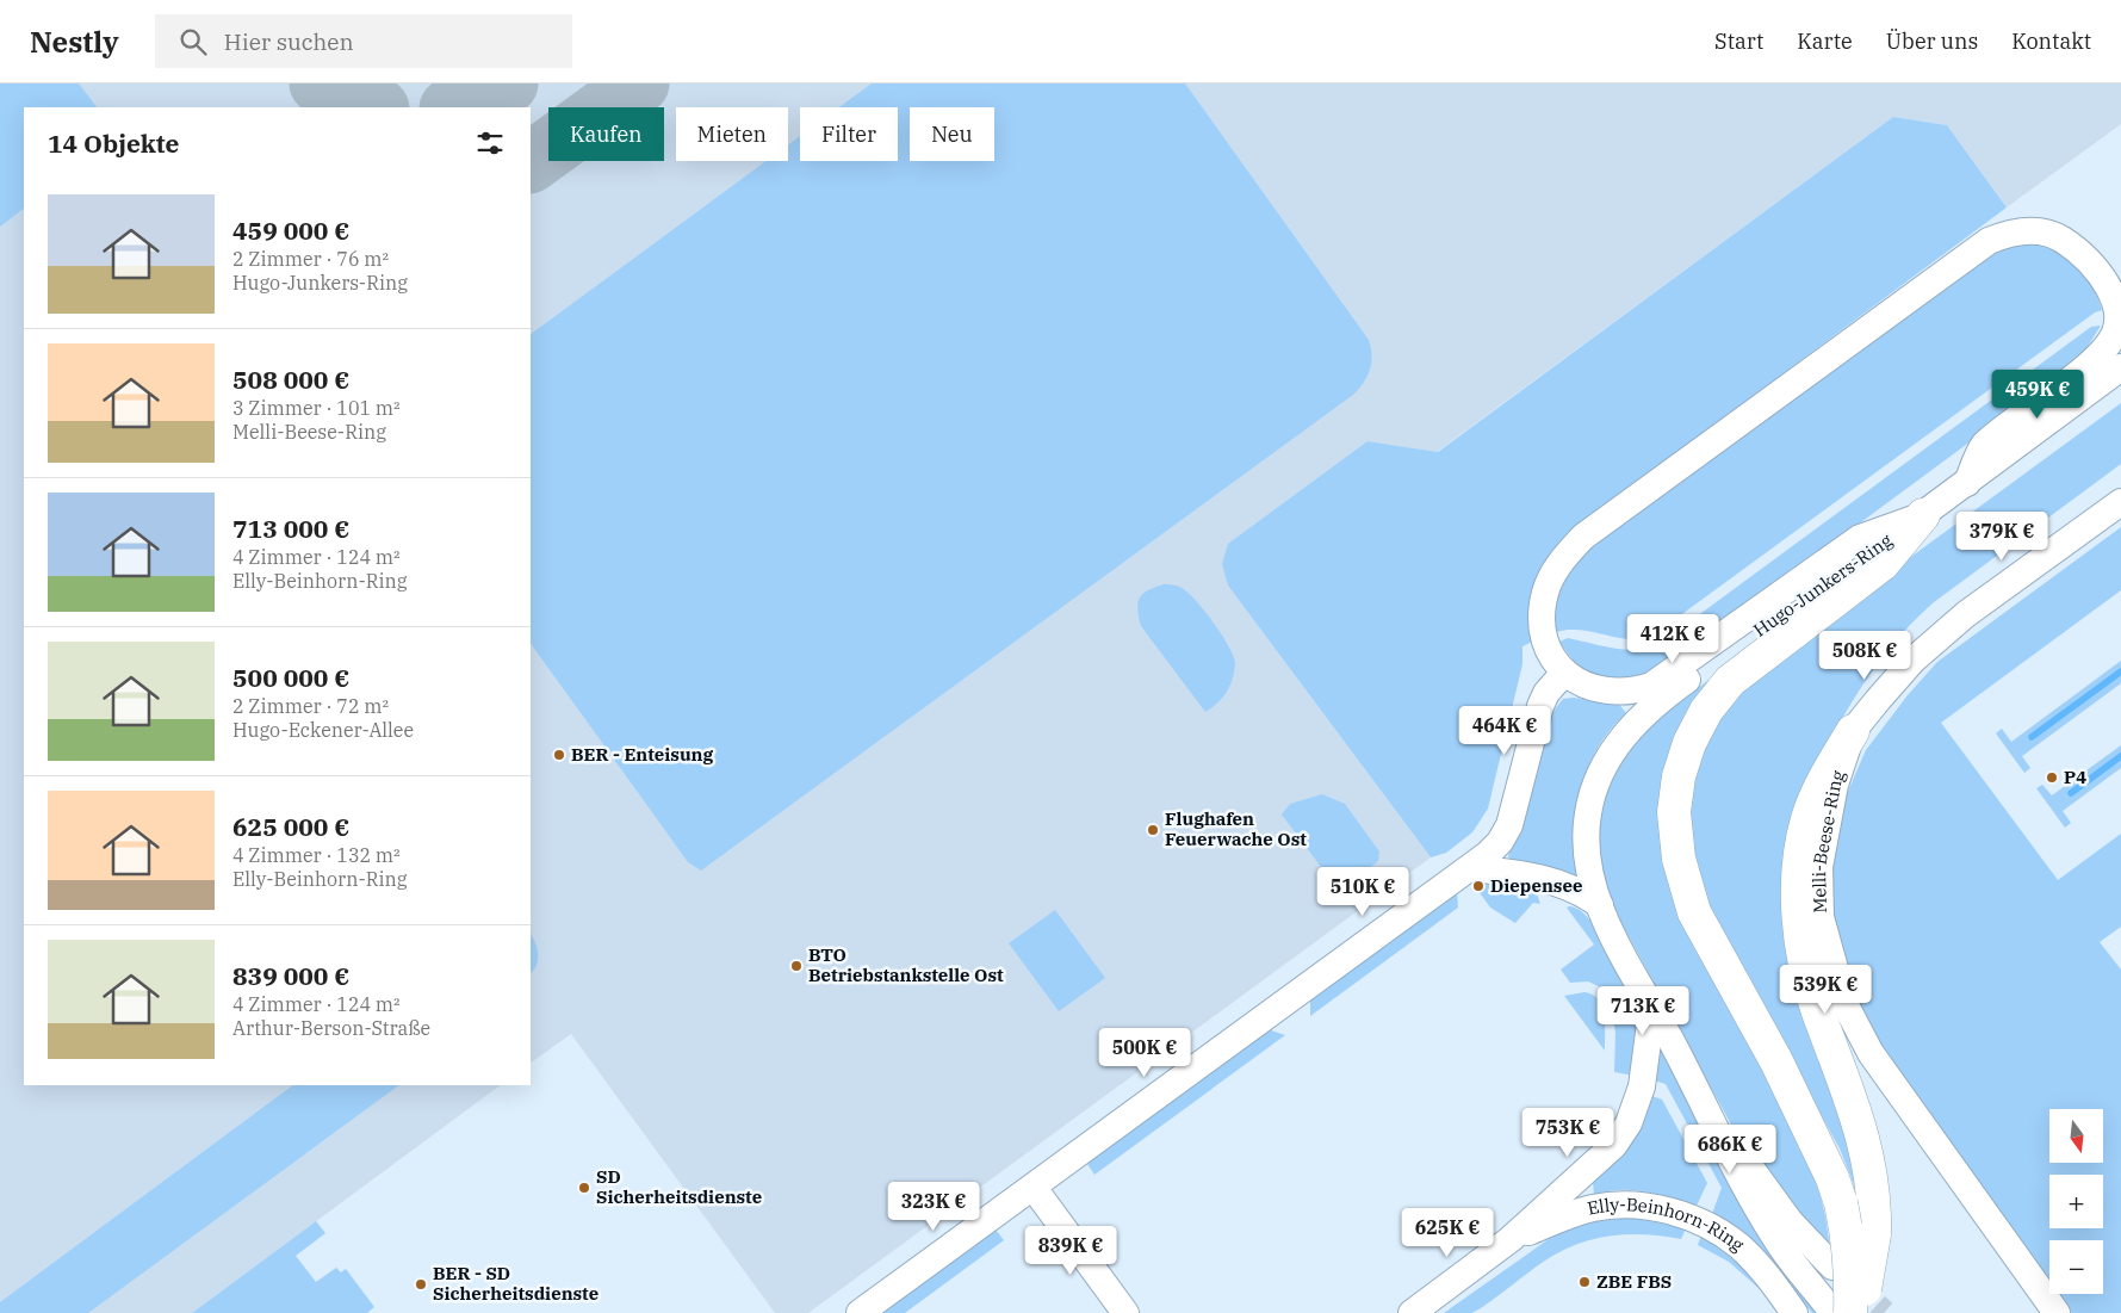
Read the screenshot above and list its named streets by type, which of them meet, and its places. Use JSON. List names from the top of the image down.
{
  "streets": {
    "street": ["Hugo-Junkers-Ring", "Melli-Beese-Ring", "Elly-Beinhorn-Ring"]
  },
  "crossings": [
    ["Hugo-Junkers-Ring", "Elly-Beinhorn-Ring"]
  ],
  "places": [
    "BER - Enteisung",
    "P4",
    "Flughafen Feuerwache Ost",
    "Diepensee",
    "BTO Betriebstankstelle Ost",
    "SD Sicherheitsdienste",
    "ZBE FBS",
    "BER - SD Sicherheitsdienste"
  ],
  "north": "bottom",
  "page": {
    "header": "Nestly",
    "search": "Hier suchen",
    "nav": [
      "Start",
      "Karte",
      "Über uns",
      "Kontakt"
    ],
    "chip": [
      "Kaufen",
      "Mieten",
      "Filter",
      "Neu"
    ],
    "heading": "14 Objekte",
    "list": [
      {
        "name": "459 000 €",
        "note": "2 Zimmer · 76 m² · Hugo-Junkers-Ring"
      },
      {
        "name": "508 000 €",
        "note": "3 Zimmer · 101 m² · Melli-Beese-Ring"
      },
      {
        "name": "713 000 €",
        "note": "4 Zimmer · 124 m² · Elly-Beinhorn-Ring"
      },
      {
        "name": "500 000 €",
        "note": "2 Zimmer · 72 m² · Hugo-Eckener-Allee"
      },
      {
        "name": "625 000 €",
        "note": "4 Zimmer · 132 m² · Elly-Beinhorn-Ring"
      },
      {
        "name": "839 000 €",
        "note": "4 Zimmer · 124 m² · Arthur-Berson-Straße"
      }
    ],
    "price": [
      "459K €",
      "379K €",
      "412K €",
      "508K €",
      "464K €",
      "510K €",
      "539K €",
      "713K €",
      "500K €",
      "753K €",
      "686K €",
      "323K €",
      "625K €",
      "839K €"
    ],
    "map_buttons": ["+", "−"]
  }
}
